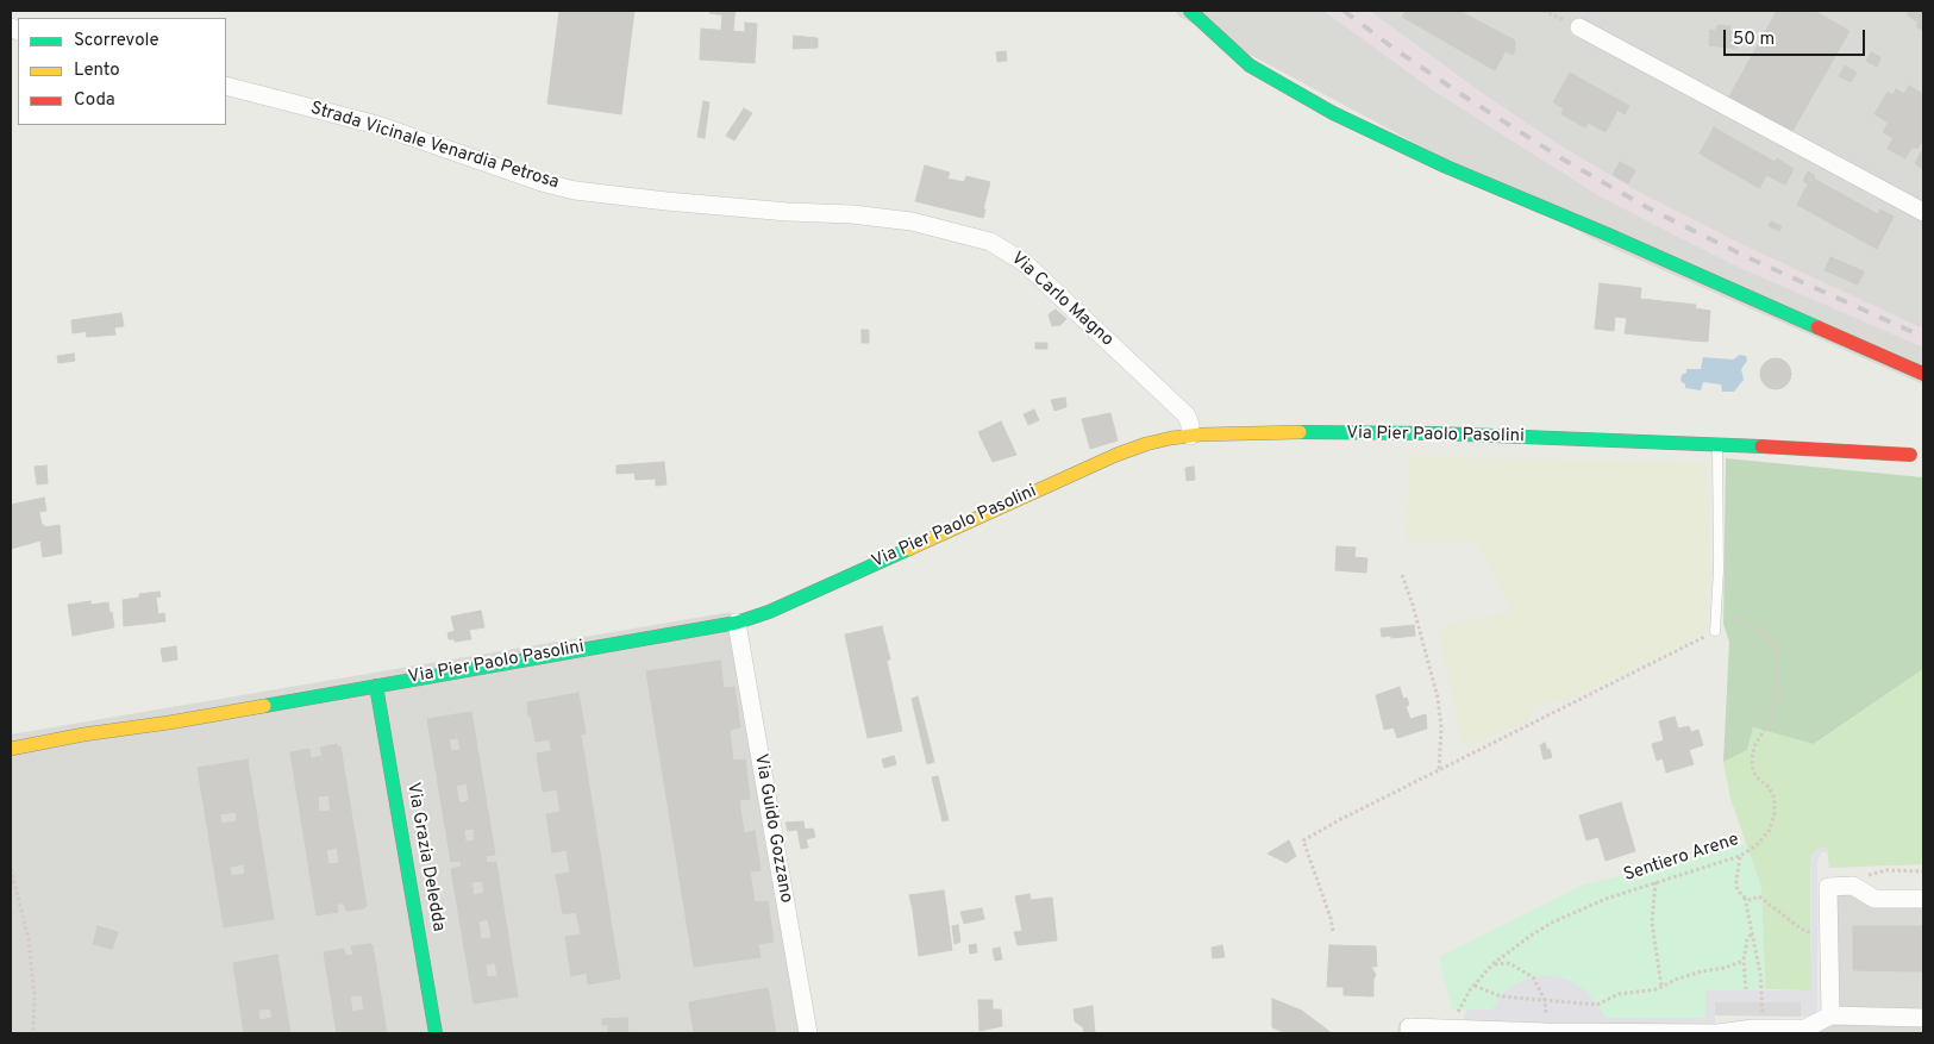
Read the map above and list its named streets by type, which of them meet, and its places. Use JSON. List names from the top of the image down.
{
  "streets": {
    "street": [
      "Strada Vicinale Venardia Petrosa",
      "Via Carlo Magno",
      "Via Pier Paolo Pasolini",
      "Via Guido Gozzano",
      "Via Grazia Deledda"
    ],
    "path": ["Sentiero Arene"]
  },
  "crossings": [
    ["Strada Vicinale Venardia Petrosa", "Via Carlo Magno"],
    ["Via Carlo Magno", "Via Pier Paolo Pasolini"],
    ["Via Pier Paolo Pasolini", "Via Guido Gozzano"],
    ["Via Pier Paolo Pasolini", "Via Grazia Deledda"]
  ],
  "legend": ["Scorrevole", "Lento", "Coda"],
  "scale_bar": "50 m"
}
